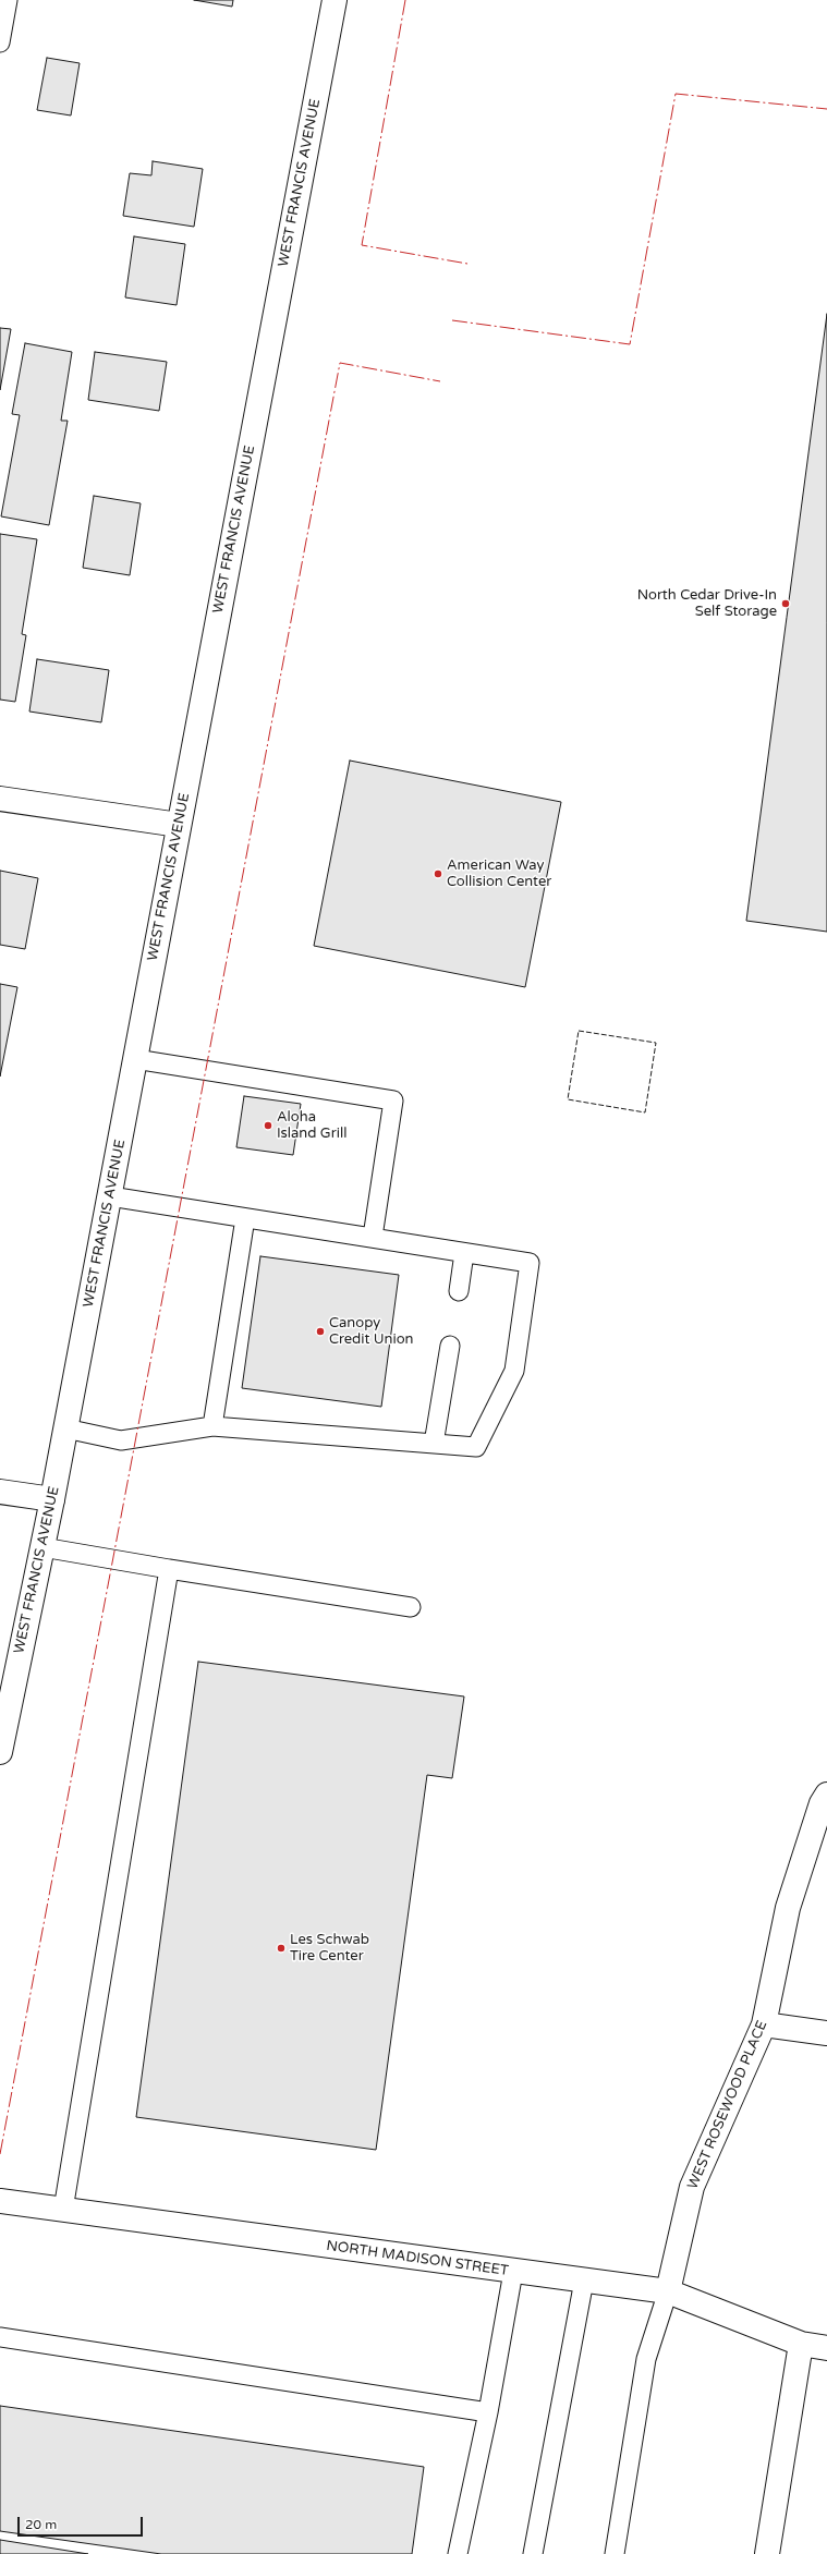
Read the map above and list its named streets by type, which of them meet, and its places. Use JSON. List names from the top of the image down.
{
  "streets": {
    "street": ["WEST FRANCIS AVENUE", "WEST ROSEWOOD PLACE", "NORTH MADISON STREET"]
  },
  "crossings": [
    ["WEST ROSEWOOD PLACE", "NORTH MADISON STREET"]
  ],
  "places": [
    "North Cedar Drive-In Self Storage",
    "American Way Collision Center",
    "Aloha Island Grill",
    "Canopy Credit Union",
    "Les Schwab Tire Center"
  ],
  "scale_bar": "20 m"
}
